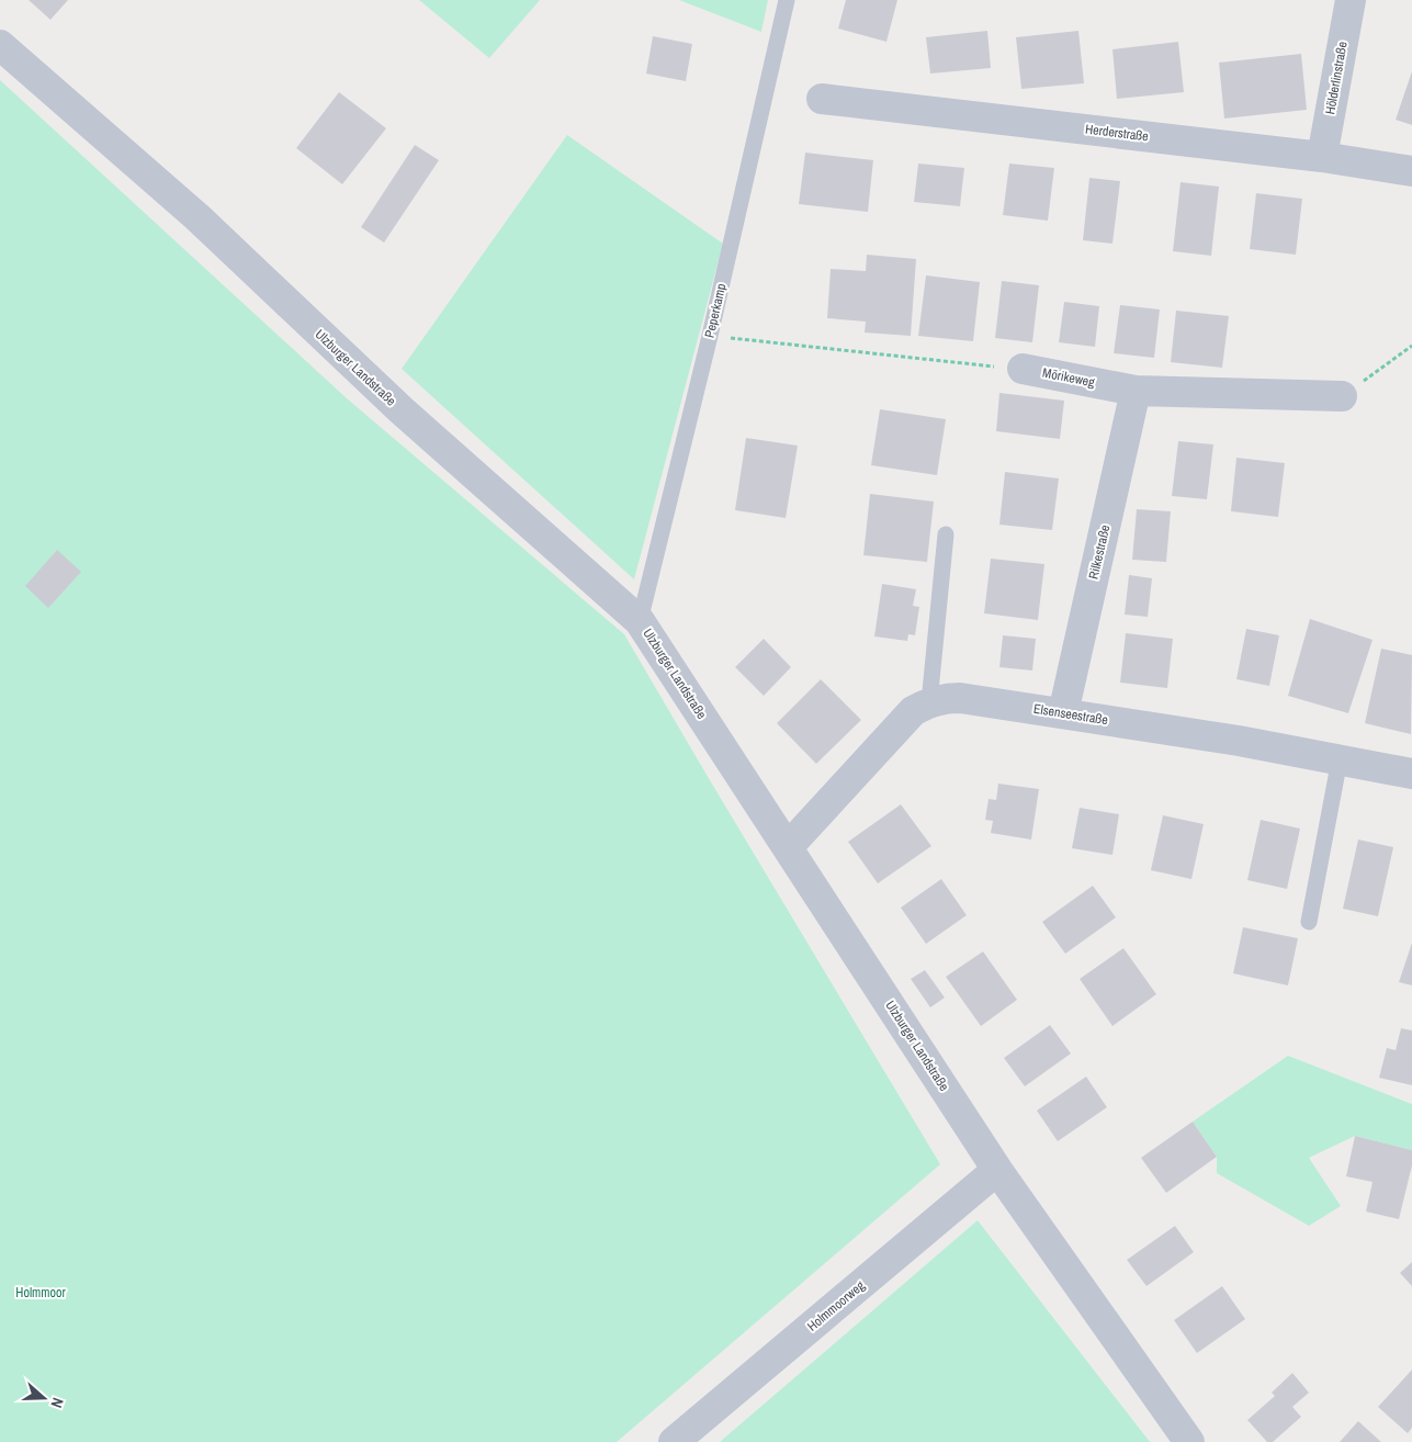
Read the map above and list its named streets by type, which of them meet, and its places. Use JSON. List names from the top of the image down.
{
  "streets": {
    "street": [
      "Hölderlinstraße",
      "Herderstraße",
      "Ulzburger Landstraße",
      "Mörikeweg",
      "Rilkestraße",
      "Elsenseestraße",
      "Holmmoorweg"
    ],
    "lane": ["Peperkamp"]
  },
  "crossings": [
    ["Hölderlinstraße", "Herderstraße"],
    ["Peperkamp", "Ulzburger Landstraße"],
    ["Ulzburger Landstraße", "Elsenseestraße"],
    ["Ulzburger Landstraße", "Holmmoorweg"],
    ["Mörikeweg", "Rilkestraße"],
    ["Rilkestraße", "Elsenseestraße"]
  ],
  "parks": ["Holmmoor"],
  "north": "right"
}
